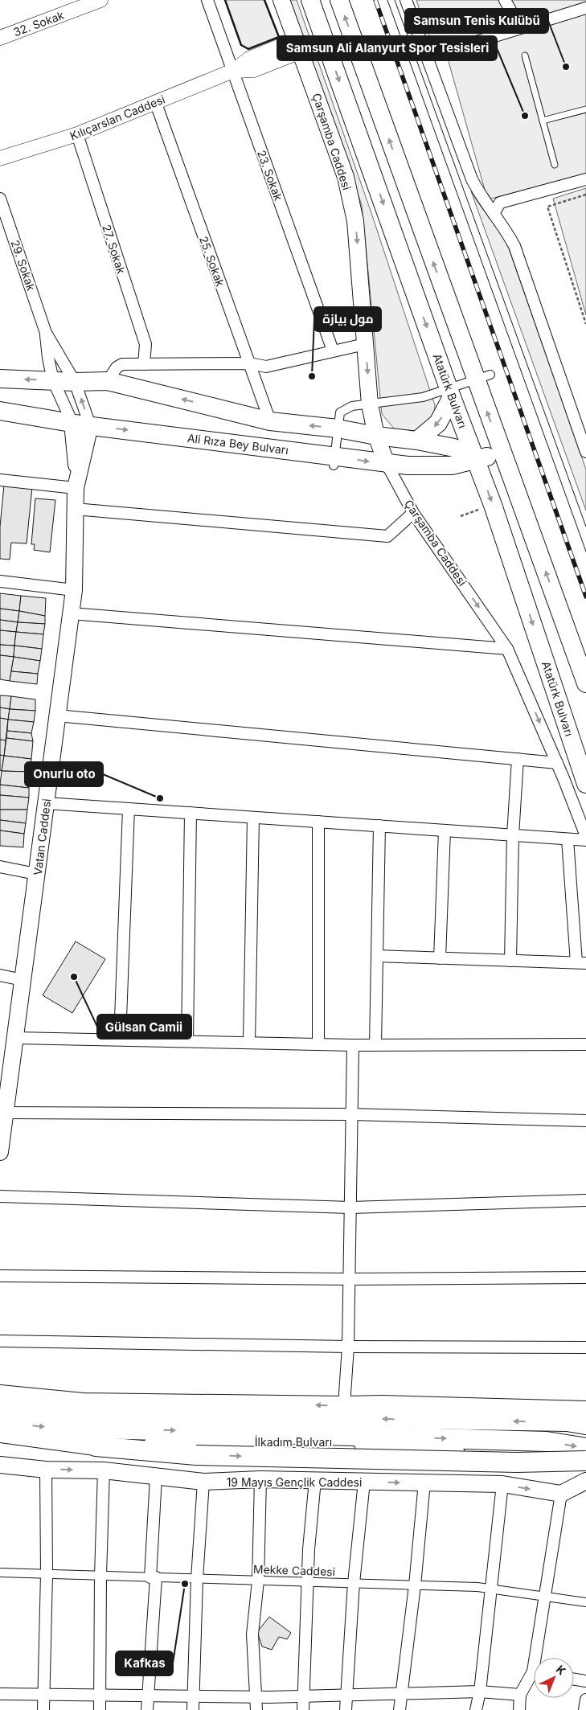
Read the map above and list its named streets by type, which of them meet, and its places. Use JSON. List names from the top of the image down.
{
  "streets": {
    "highway": ["İlkadım Bulvarı"],
    "main road": [
      "Çarşamba Caddesi",
      "Atatürk Bulvarı",
      "Ali Rıza Bey Bulvarı",
      "Vatan Caddesi",
      "19 Mayıs Gençlik Caddesi"
    ],
    "street": [
      "32. Sokak",
      "Kılıçarslan Caddesi",
      "23. Sokak",
      "27. Sokak",
      "25. Sokak",
      "29. Sokak",
      "Mekke Caddesi"
    ]
  },
  "crossings": [
    ["Kılıçarslan Caddesi", "Çarşamba Caddesi"],
    ["Kılıçarslan Caddesi", "23. Sokak"],
    ["Kılıçarslan Caddesi", "27. Sokak"],
    ["Kılıçarslan Caddesi", "25. Sokak"],
    ["Çarşamba Caddesi", "Ali Rıza Bey Bulvarı"],
    ["Atatürk Bulvarı", "Ali Rıza Bey Bulvarı"],
    ["Ali Rıza Bey Bulvarı", "Vatan Caddesi"]
  ],
  "places": [
    "Samsun Tenis Kulübü",
    "Samsun Ali Alanyurt Spor Tesisleri",
    "مول بيازة",
    "Onurlu oto",
    "Gülsan Camii",
    "Kafkas"
  ],
  "north": "top right"
}
